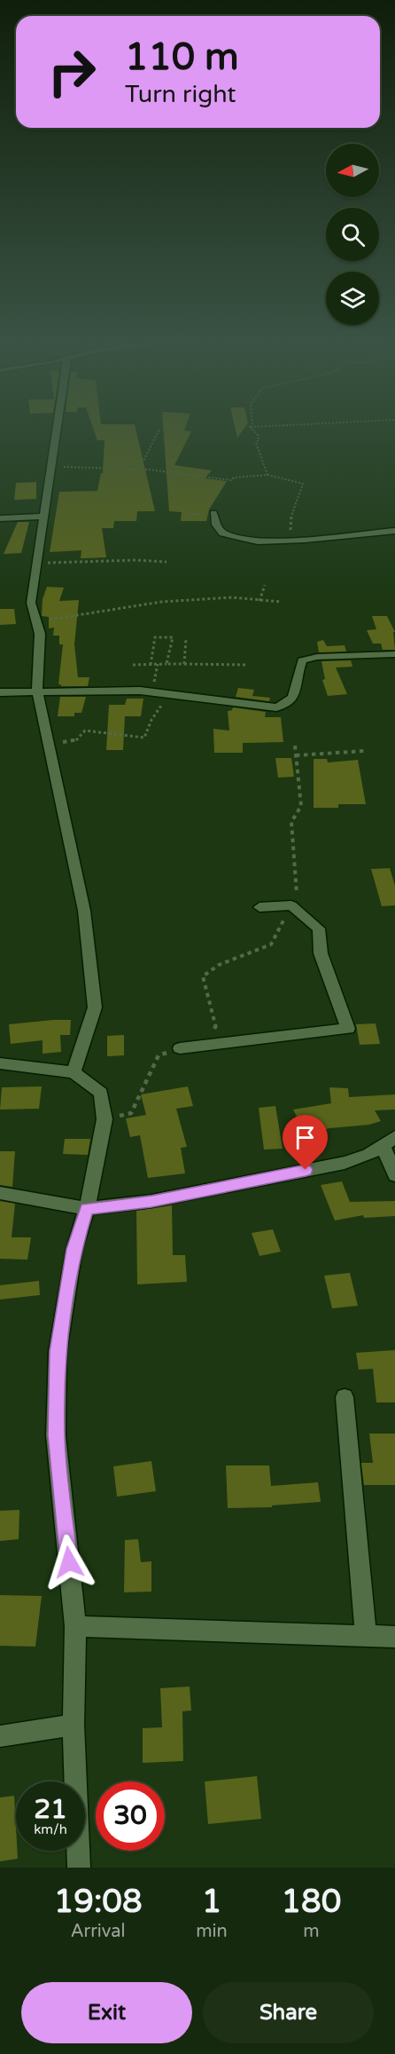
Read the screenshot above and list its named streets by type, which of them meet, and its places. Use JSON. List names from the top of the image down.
{
  "north": "left",
  "page": {
    "turn": ["110 m", "Turn right"],
    "speed": "21 km/h",
    "limit": "30",
    "eta": [
      "19:08",
      "Arrival",
      "1",
      "min",
      "180",
      "m"
    ],
    "buttons": ["Exit", "Share"]
  }
}
